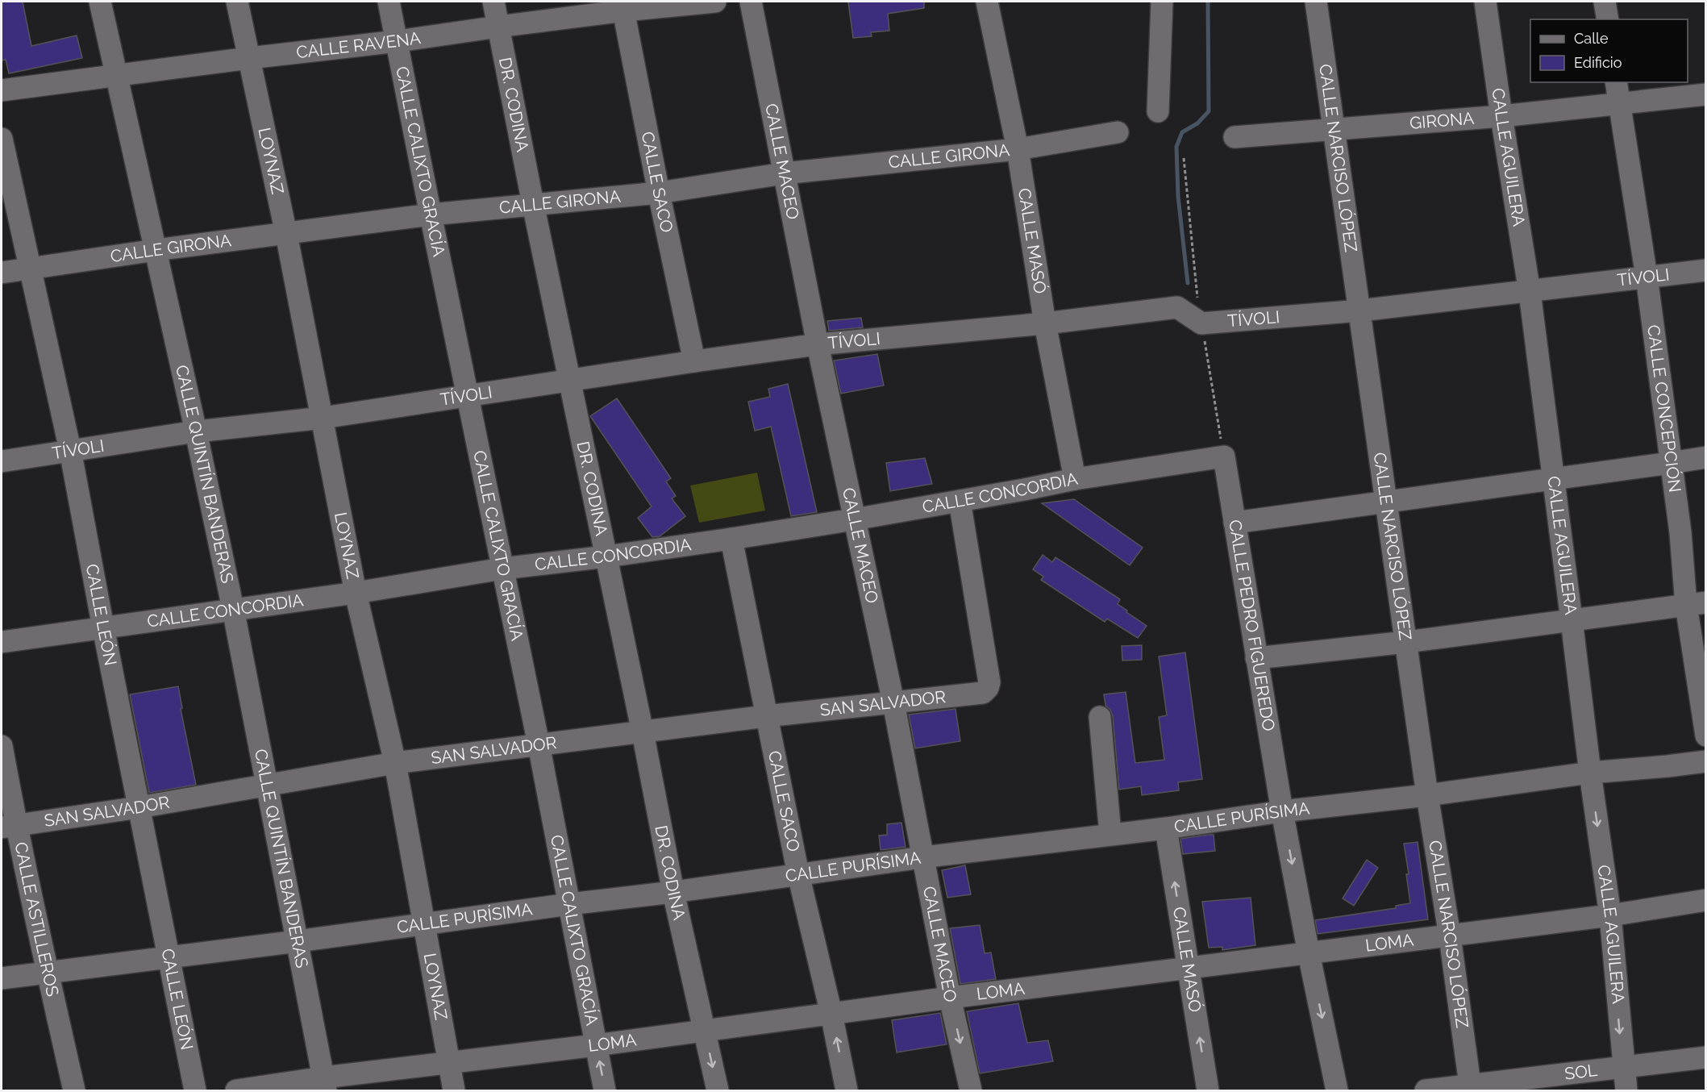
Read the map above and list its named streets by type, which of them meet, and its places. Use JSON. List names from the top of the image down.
{
  "streets": {
    "street": [
      "CALLE RAVENA",
      "DR. CODINA",
      "GIRONA",
      "CALLE GIRONA",
      "CALLE AGUILERA",
      "CALLE NARCISO LÓPEZ",
      "LOYNAZ",
      "CALLE CALIXTO GRACÍA",
      "CALLE MACEO",
      "CALLE SACO",
      "CALLE MASÓ",
      "TÍVOLI",
      "CALLE CONCEPCIÓN",
      "CALLE QUINTÍN BANDERAS",
      "CALLE CONCORDIA",
      "CALLE LEÓN",
      "CALLE PEDRO FIGUEREDO",
      "SAN SALVADOR",
      "CALLE PURÍSIMA",
      "CALLE ASTILLEROS",
      "LOMA",
      "SOL"
    ]
  },
  "crossings": [
    ["CALLE RAVENA", "DR. CODINA"],
    ["CALLE RAVENA", "LOYNAZ"],
    ["CALLE RAVENA", "CALLE CALIXTO GRACÍA"],
    ["CALLE RAVENA", "CALLE SACO"],
    ["CALLE RAVENA", "CALLE QUINTÍN BANDERAS"],
    ["DR. CODINA", "CALLE GIRONA"],
    ["DR. CODINA", "TÍVOLI"],
    ["DR. CODINA", "CALLE CONCORDIA"],
    ["DR. CODINA", "SAN SALVADOR"],
    ["DR. CODINA", "CALLE PURÍSIMA"],
    ["DR. CODINA", "LOMA"],
    ["GIRONA", "CALLE AGUILERA"],
    ["GIRONA", "CALLE NARCISO LÓPEZ"],
    ["GIRONA", "CALLE CONCEPCIÓN"],
    ["CALLE GIRONA", "LOYNAZ"],
    ["CALLE GIRONA", "CALLE CALIXTO GRACÍA"],
    ["CALLE GIRONA", "CALLE MACEO"],
    ["CALLE GIRONA", "CALLE SACO"],
    ["CALLE GIRONA", "CALLE MASÓ"],
    ["CALLE GIRONA", "CALLE QUINTÍN BANDERAS"],
    ["CALLE GIRONA", "CALLE LEÓN"],
    ["CALLE AGUILERA", "TÍVOLI"],
    ["CALLE AGUILERA", "CALLE PURÍSIMA"],
    ["CALLE AGUILERA", "LOMA"],
    ["CALLE AGUILERA", "SOL"],
    ["CALLE NARCISO LÓPEZ", "TÍVOLI"],
    ["CALLE NARCISO LÓPEZ", "CALLE PURÍSIMA"],
    ["CALLE NARCISO LÓPEZ", "LOMA"],
    ["CALLE NARCISO LÓPEZ", "SOL"],
    ["LOYNAZ", "TÍVOLI"],
    ["LOYNAZ", "CALLE CONCORDIA"],
    ["LOYNAZ", "SAN SALVADOR"],
    ["LOYNAZ", "CALLE PURÍSIMA"],
    ["LOYNAZ", "LOMA"],
    ["CALLE CALIXTO GRACÍA", "TÍVOLI"],
    ["CALLE CALIXTO GRACÍA", "CALLE CONCORDIA"],
    ["CALLE CALIXTO GRACÍA", "SAN SALVADOR"],
    ["CALLE CALIXTO GRACÍA", "CALLE PURÍSIMA"],
    ["CALLE CALIXTO GRACÍA", "LOMA"],
    ["CALLE MACEO", "TÍVOLI"],
    ["CALLE MACEO", "CALLE CONCORDIA"],
    ["CALLE MACEO", "SAN SALVADOR"],
    ["CALLE MACEO", "CALLE PURÍSIMA"],
    ["CALLE MACEO", "LOMA"],
    ["CALLE SACO", "TÍVOLI"],
    ["CALLE SACO", "CALLE CONCORDIA"],
    ["CALLE SACO", "SAN SALVADOR"],
    ["CALLE SACO", "CALLE PURÍSIMA"],
    ["CALLE SACO", "LOMA"],
    ["CALLE MASÓ", "TÍVOLI"],
    ["CALLE MASÓ", "CALLE CONCORDIA"],
    ["CALLE MASÓ", "CALLE PURÍSIMA"],
    ["CALLE MASÓ", "LOMA"],
    ["TÍVOLI", "CALLE CONCEPCIÓN"],
    ["TÍVOLI", "CALLE QUINTÍN BANDERAS"],
    ["TÍVOLI", "CALLE LEÓN"],
    ["CALLE QUINTÍN BANDERAS", "CALLE CONCORDIA"],
    ["CALLE QUINTÍN BANDERAS", "SAN SALVADOR"],
    ["CALLE QUINTÍN BANDERAS", "CALLE PURÍSIMA"],
    ["CALLE QUINTÍN BANDERAS", "LOMA"],
    ["CALLE CONCORDIA", "CALLE LEÓN"],
    ["CALLE CONCORDIA", "CALLE PEDRO FIGUEREDO"],
    ["CALLE CONCORDIA", "SAN SALVADOR"],
    ["CALLE LEÓN", "SAN SALVADOR"],
    ["CALLE LEÓN", "CALLE PURÍSIMA"],
    ["CALLE PEDRO FIGUEREDO", "CALLE PURÍSIMA"],
    ["CALLE PEDRO FIGUEREDO", "LOMA"],
    ["SAN SALVADOR", "CALLE ASTILLEROS"],
    ["CALLE PURÍSIMA", "CALLE ASTILLEROS"]
  ],
  "one_way": ["CALLE MASÓ", "CALLE PEDRO FIGUEREDO"],
  "legend": ["Calle", "Edificio"]
}
